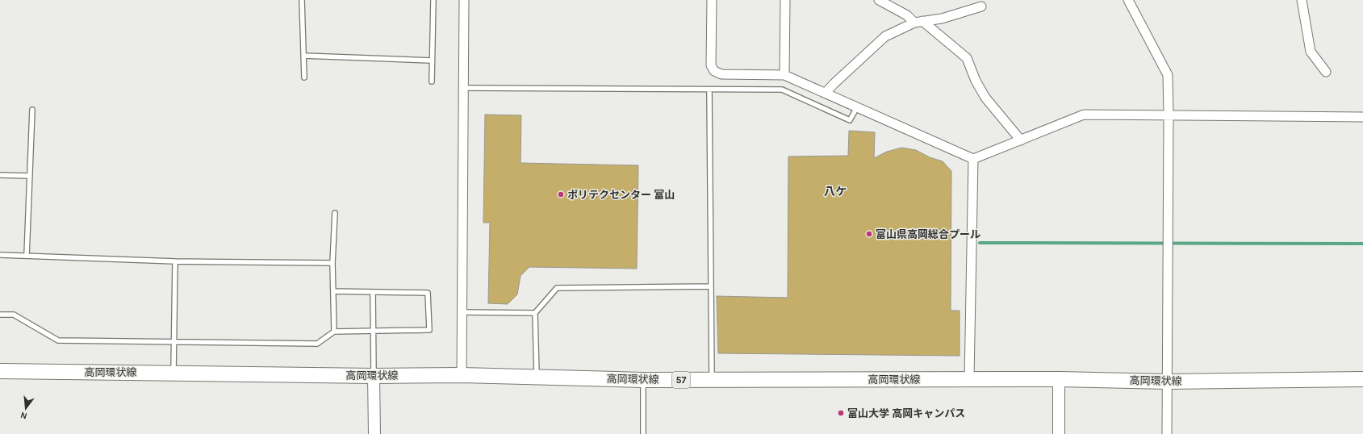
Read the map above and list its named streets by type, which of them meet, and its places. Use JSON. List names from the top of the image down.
{
  "streets": {
    "main road": ["高岡環状線", "57"]
  },
  "districts": ["八ケ"],
  "places": ["ポリテクセンター 富山", "富山県高岡総合プール", "富山大学 高岡キャンパス"],
  "north": "bottom"
}
